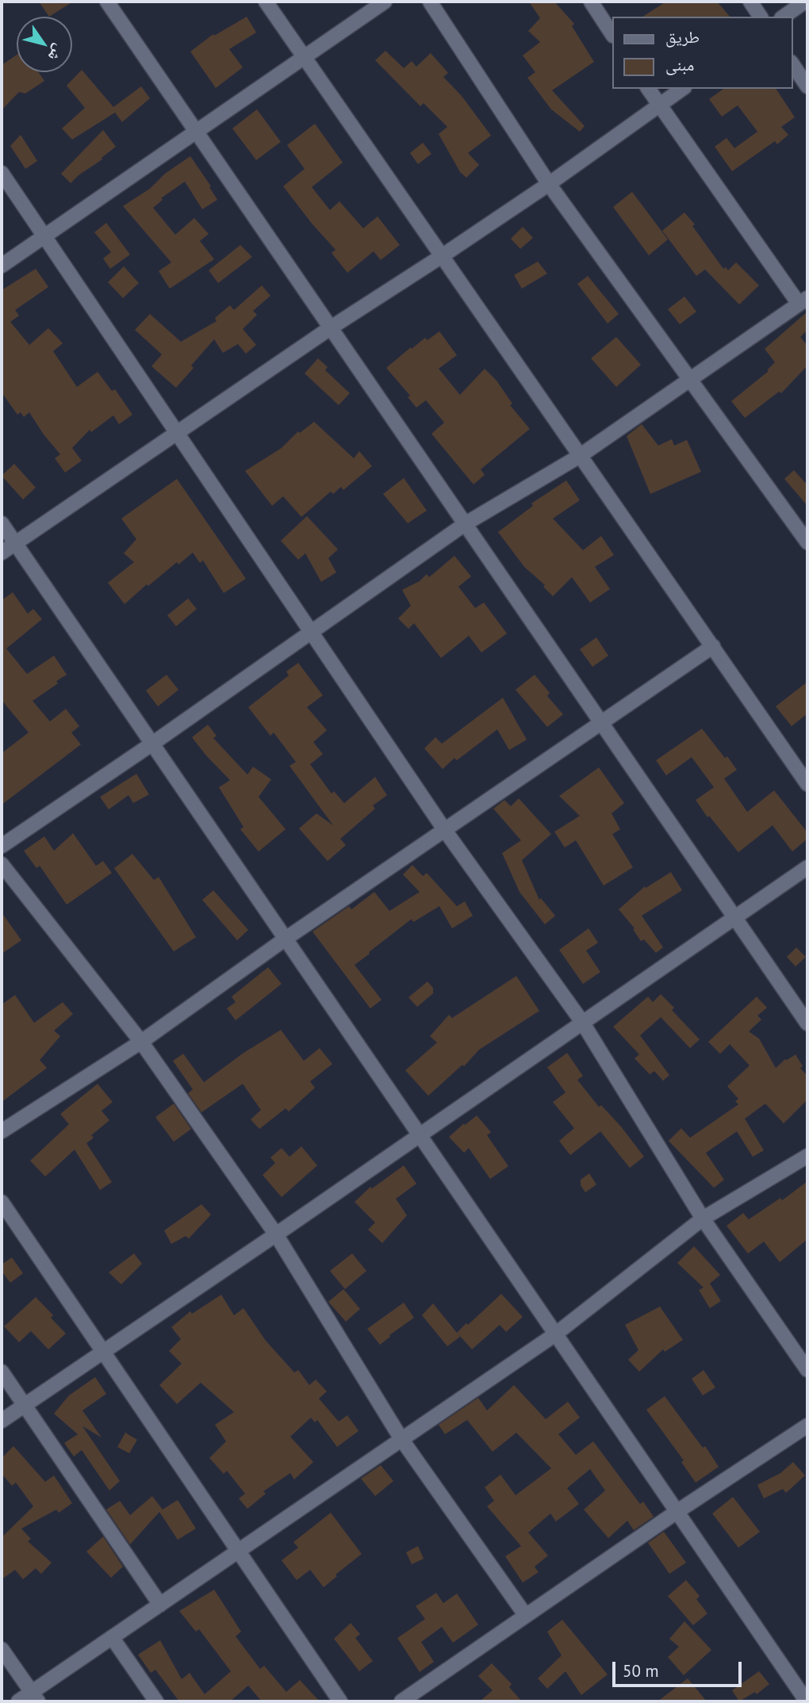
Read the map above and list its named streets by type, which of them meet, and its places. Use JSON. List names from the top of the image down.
{
  "legend": ["طريق", "مبنى"],
  "scale_bar": "50 m",
  "north": "bottom right"
}
